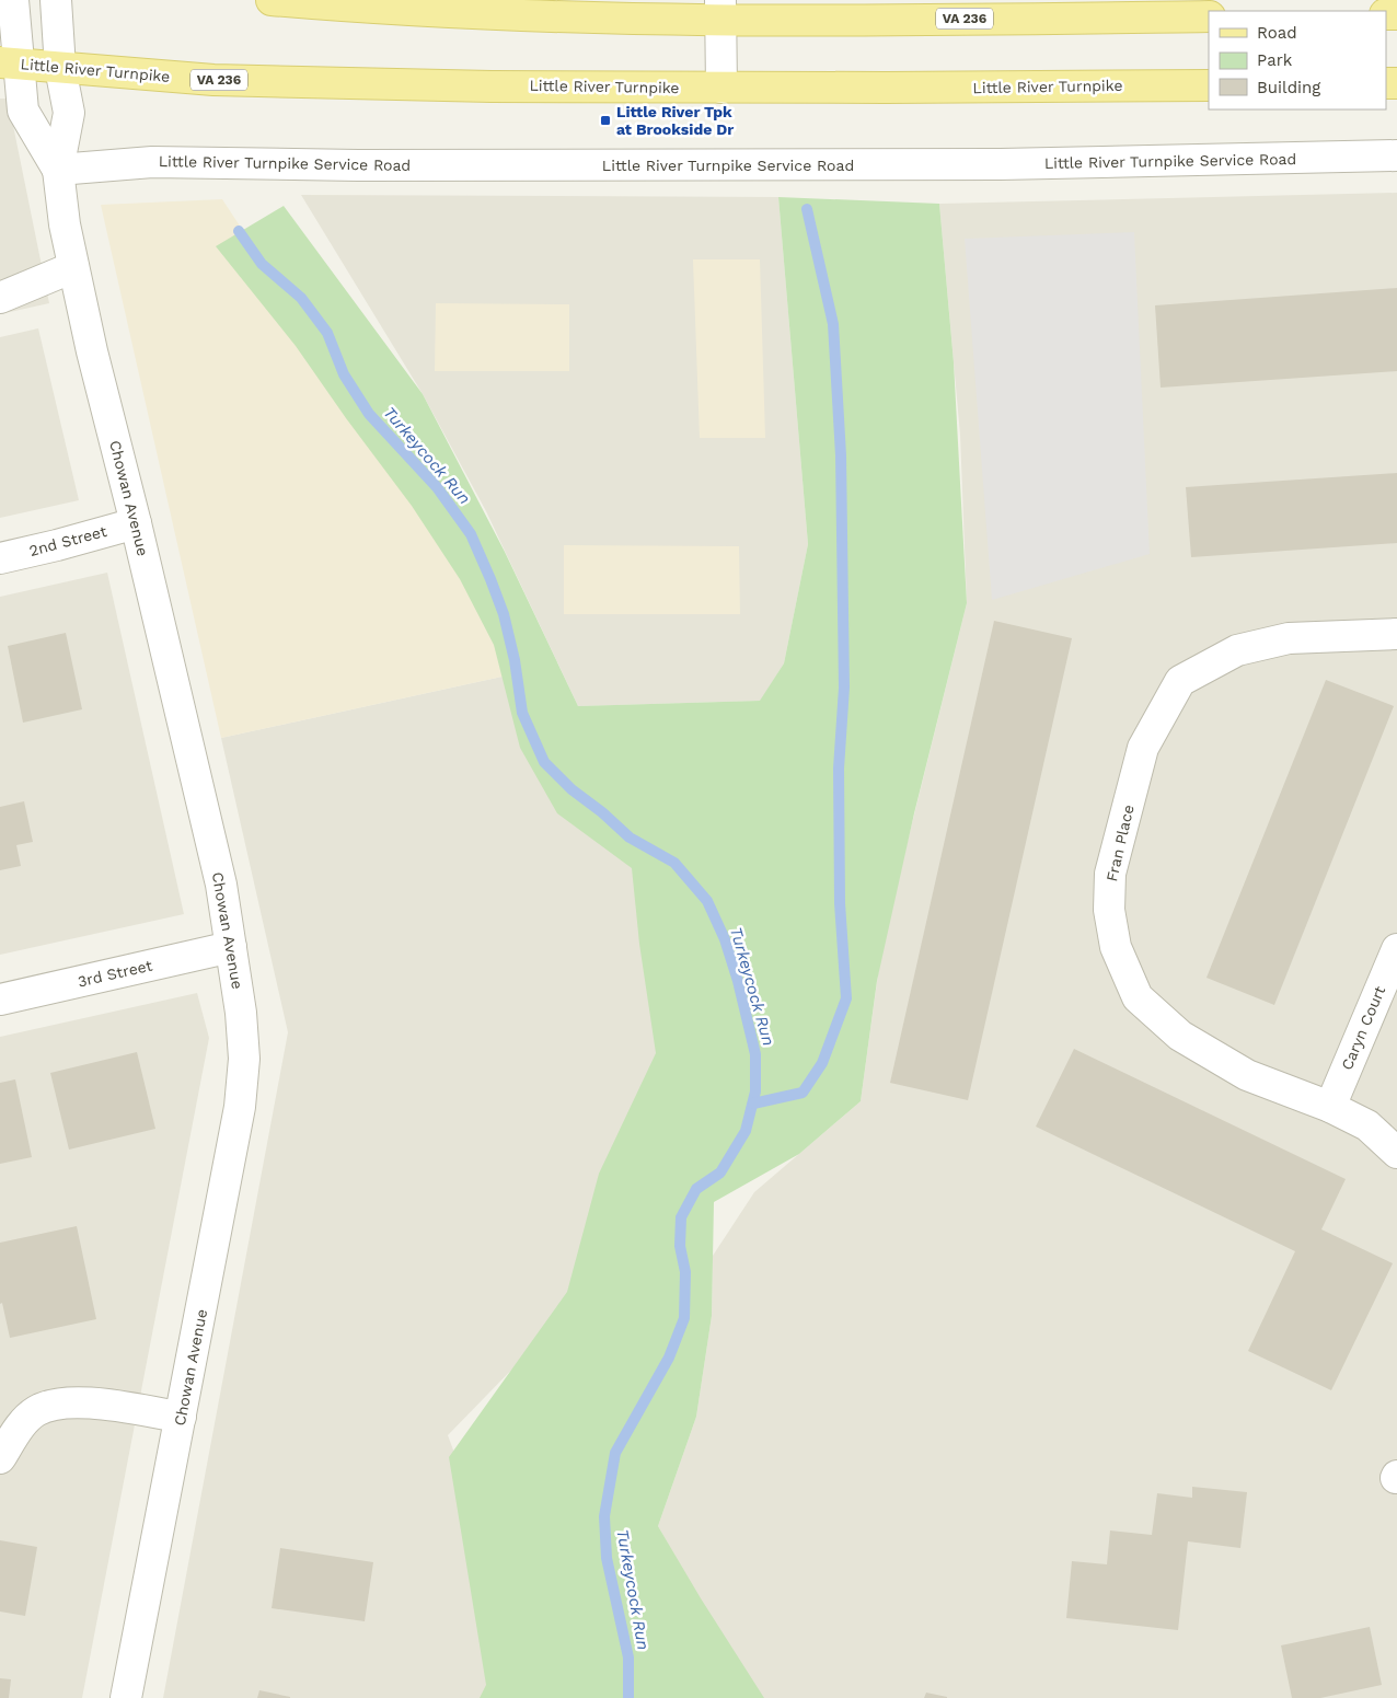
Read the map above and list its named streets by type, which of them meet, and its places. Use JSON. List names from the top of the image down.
{
  "streets": {
    "main road": ["VA 236", "Little River Turnpike"],
    "street": [
      "Little River Turnpike Service Road",
      "Chowan Avenue",
      "2nd Street",
      "Fran Place",
      "3rd Street",
      "Caryn Court"
    ]
  },
  "crossings": [
    ["Little River Turnpike", "Chowan Avenue"],
    ["Little River Turnpike Service Road", "Chowan Avenue"],
    ["Chowan Avenue", "2nd Street"],
    ["Chowan Avenue", "3rd Street"],
    ["Fran Place", "Caryn Court"]
  ],
  "water": ["Turkeycock Run"],
  "places": {
    "transit": ["Little River Tpk at Brookside Dr"]
  },
  "legend": ["Road", "Park", "Building"]
}
